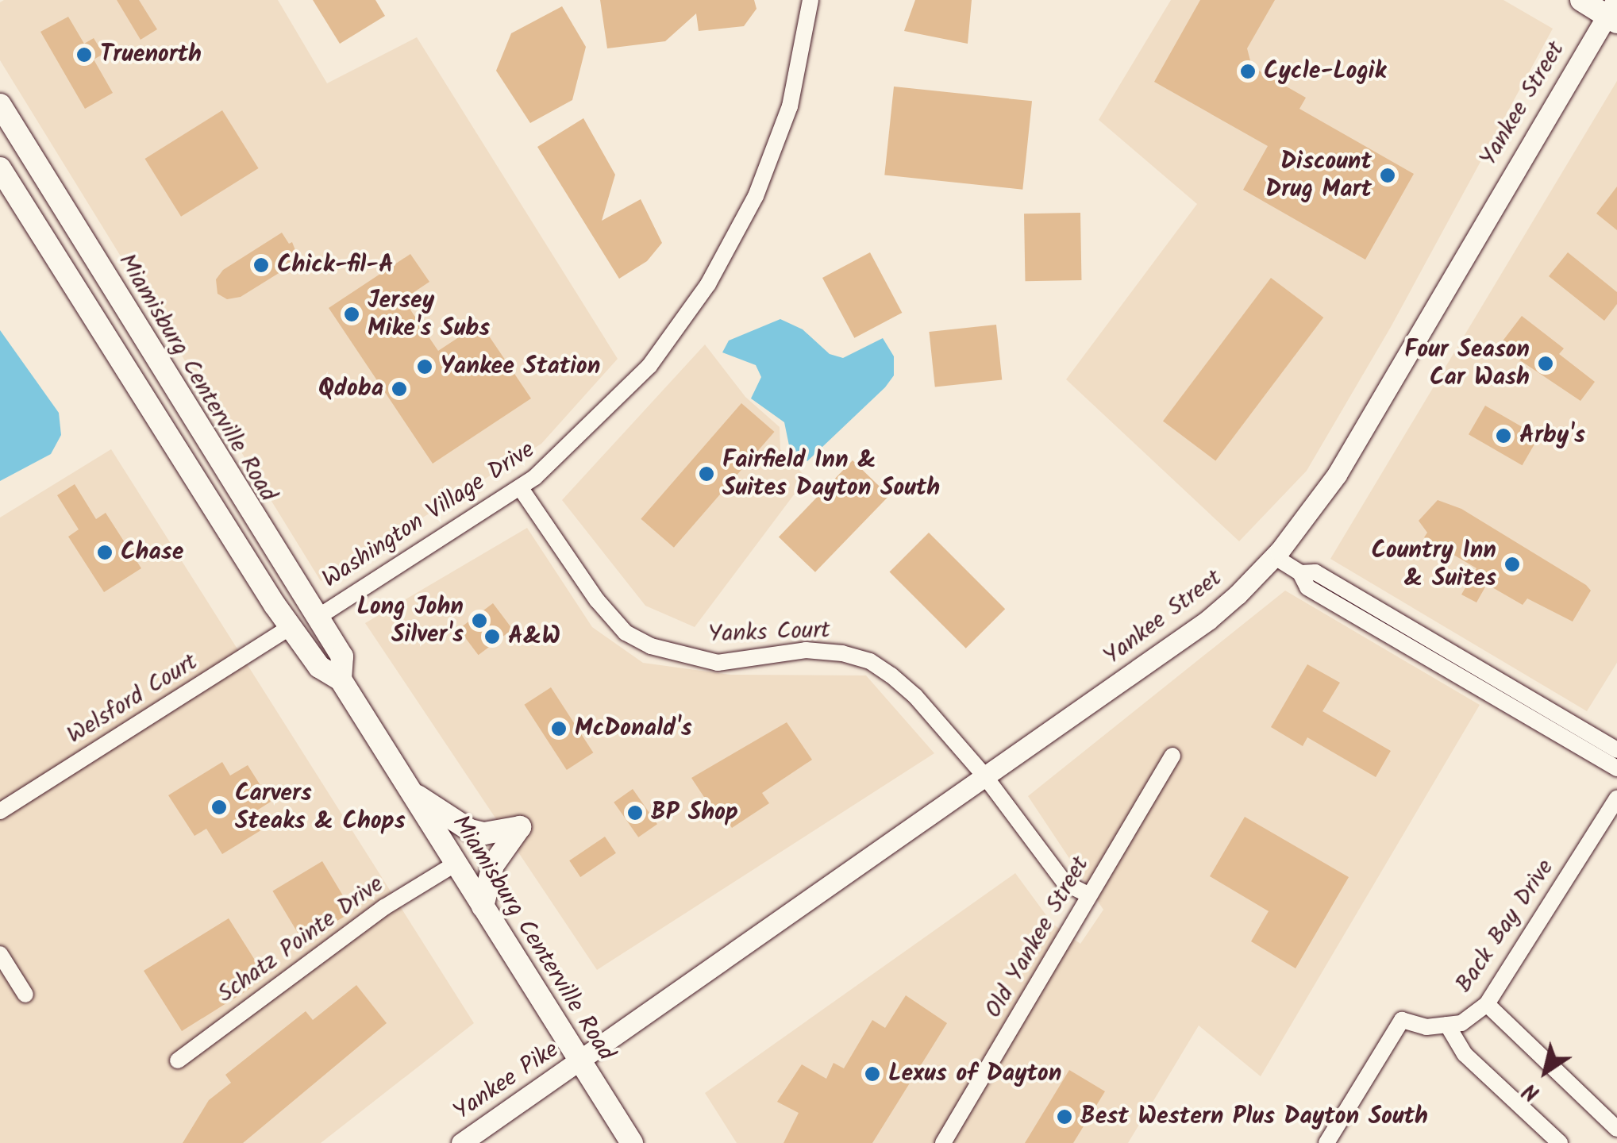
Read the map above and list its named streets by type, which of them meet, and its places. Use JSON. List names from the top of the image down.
{
  "streets": {
    "main road": ["Miamisburg Centerville Road"],
    "street": [
      "Yankee Street",
      "Washington Village Drive",
      "Yanks Court",
      "Welsford Court",
      "Back Bay Drive",
      "Old Yankee Street",
      "Schatz Pointe Drive",
      "Yankee Pike"
    ]
  },
  "crossings": [
    ["Yankee Street", "Miamisburg Centerville Road"],
    ["Yankee Street", "Yanks Court"],
    ["Yankee Street", "Yankee Pike"],
    ["Miamisburg Centerville Road", "Washington Village Drive"],
    ["Miamisburg Centerville Road", "Welsford Court"],
    ["Miamisburg Centerville Road", "Schatz Pointe Drive"],
    ["Miamisburg Centerville Road", "Yankee Pike"],
    ["Washington Village Drive", "Yanks Court"],
    ["Yanks Court", "Old Yankee Street"]
  ],
  "places": [
    "Truenorth",
    "Cycle-Logik",
    "Discount Drug Mart",
    "Chick-fil-A",
    "Jersey Mike's Subs",
    "Four Season Car Wash",
    "Yankee Station",
    "Qdoba",
    "Arby's",
    "Fairfield Inn & Suites Dayton South",
    "Chase",
    "Country Inn & Suites",
    "Long John Silver's",
    "A&W",
    "McDonald's",
    "Carvers Steaks & Chops",
    "BP Shop",
    "Lexus of Dayton",
    "Best Western Plus Dayton South"
  ],
  "north": "bottom left"
}
